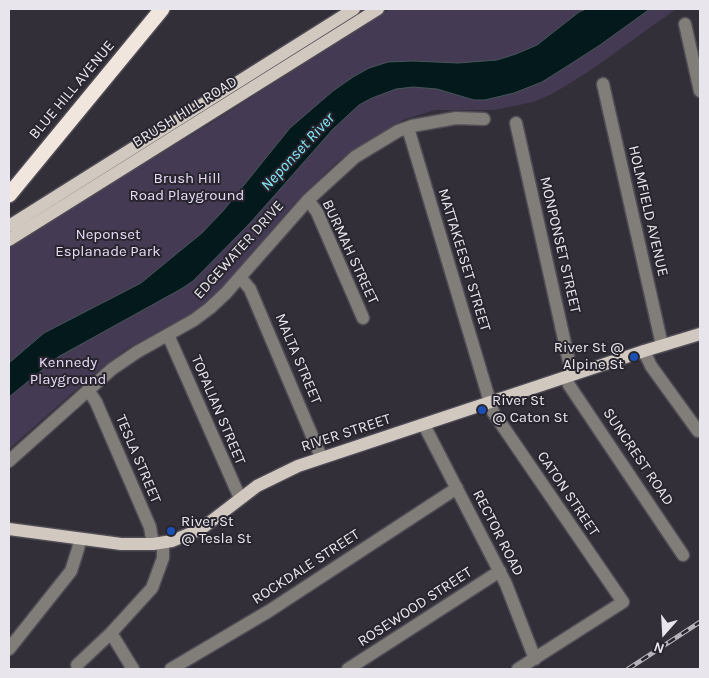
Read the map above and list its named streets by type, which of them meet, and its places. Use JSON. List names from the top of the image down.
{
  "streets": {
    "highway": ["BLUE HILL AVENUE"],
    "main road": ["BRUSH HILL ROAD", "RIVER STREET"],
    "street": [
      "HOLMFIELD AVENUE",
      "MONPONSET STREET",
      "EDGEWATER DRIVE",
      "BURMAH STREET",
      "MATTAKEESET STREET",
      "MALTA STREET",
      "TOPALIAN STREET",
      "SUNCREST ROAD",
      "TESLA STREET",
      "CATON STREET",
      "RECTOR ROAD",
      "ROCKDALE STREET",
      "ROSEWOOD STREET"
    ]
  },
  "crossings": [
    ["HOLMFIELD AVENUE", "RIVER STREET"],
    ["MONPONSET STREET", "RIVER STREET"],
    ["MONPONSET STREET", "SUNCREST ROAD"],
    ["EDGEWATER DRIVE", "BURMAH STREET"],
    ["EDGEWATER DRIVE", "MATTAKEESET STREET"],
    ["EDGEWATER DRIVE", "MALTA STREET"],
    ["EDGEWATER DRIVE", "TOPALIAN STREET"],
    ["EDGEWATER DRIVE", "TESLA STREET"],
    ["MATTAKEESET STREET", "RIVER STREET"],
    ["MATTAKEESET STREET", "CATON STREET"],
    ["MALTA STREET", "RIVER STREET"],
    ["TOPALIAN STREET", "RIVER STREET"],
    ["RIVER STREET", "SUNCREST ROAD"],
    ["RIVER STREET", "TESLA STREET"],
    ["RIVER STREET", "CATON STREET"],
    ["RIVER STREET", "RECTOR ROAD"],
    ["CATON STREET", "RECTOR ROAD"],
    ["RECTOR ROAD", "ROCKDALE STREET"],
    ["RECTOR ROAD", "ROSEWOOD STREET"]
  ],
  "water": ["Neponset River"],
  "parks": ["Brush Hill Road Playground", "Neponset Esplanade Park", "Kennedy Playground"],
  "places": ["River St @ Alpine St", "River St @ Caton St", "River St @ Tesla St"],
  "north": "bottom"
}
